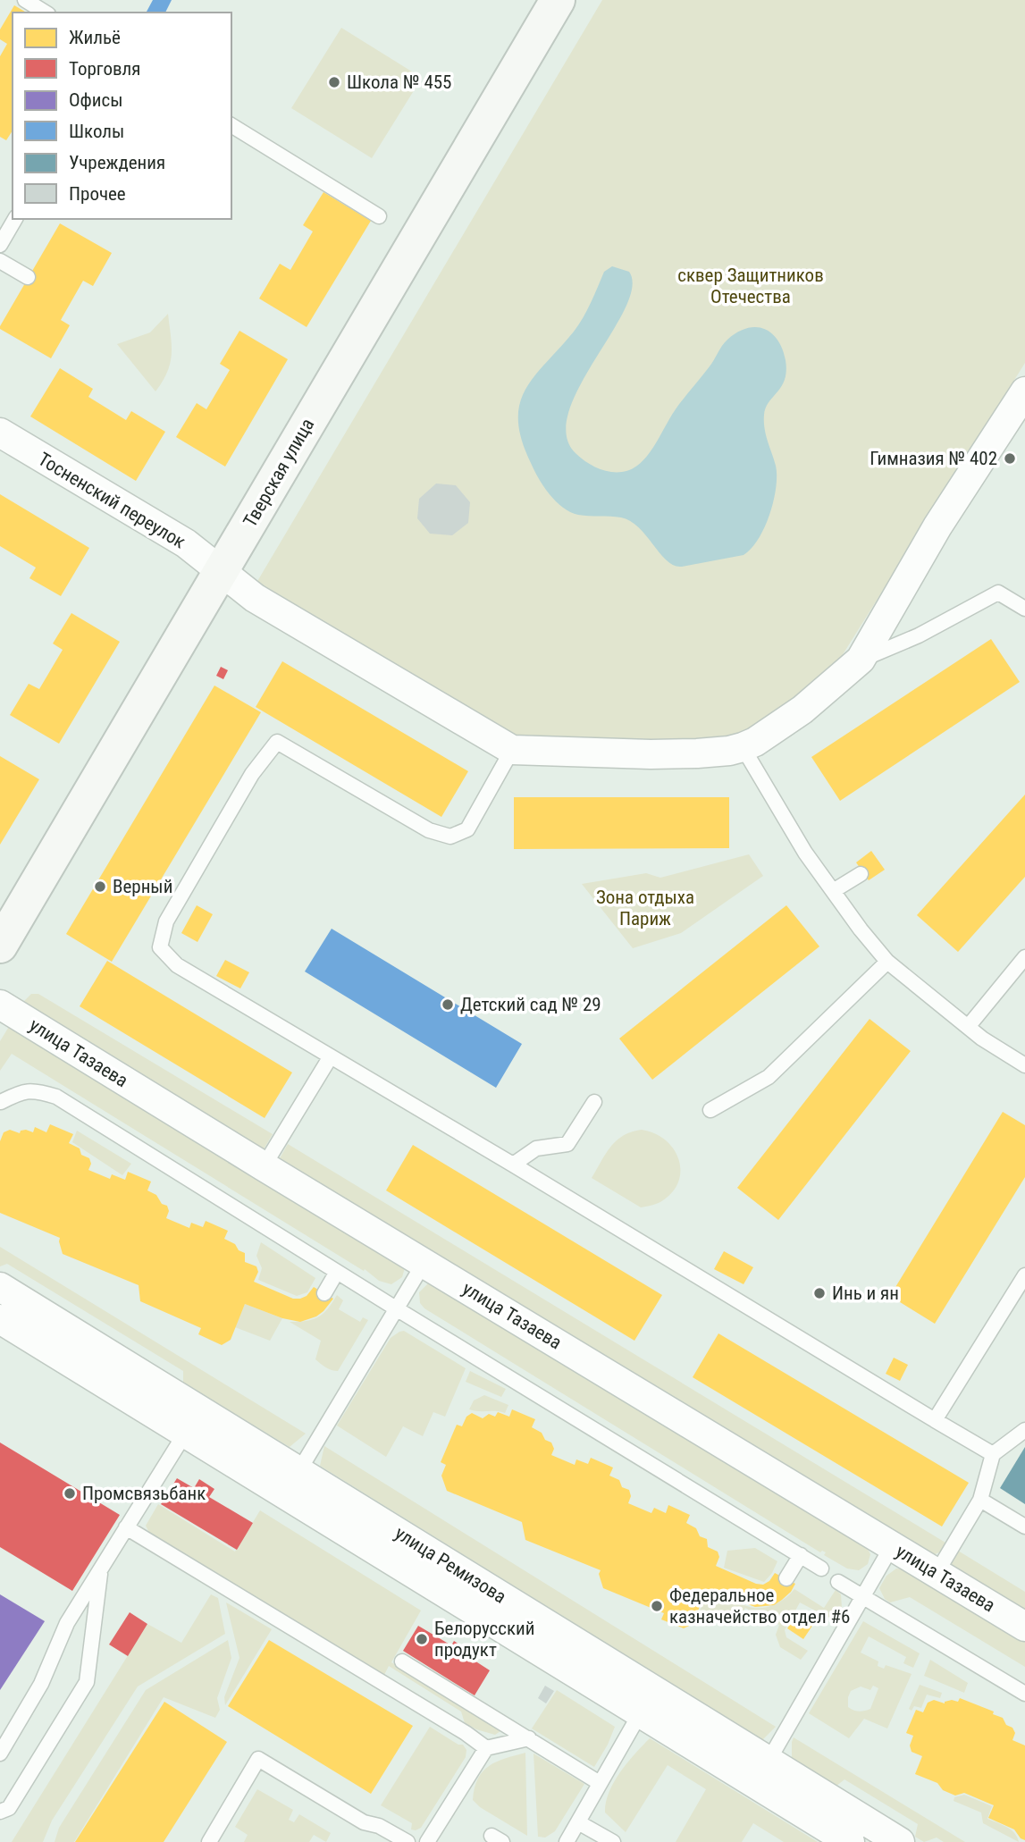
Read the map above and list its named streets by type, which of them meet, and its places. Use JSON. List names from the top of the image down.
{
  "streets": {
    "street": [
      "Тверская улица",
      "Тосненский переулок",
      "улица Тазаева",
      "улица Ремизова"
    ]
  },
  "crossings": [
    ["Тверская улица", "Тосненский переулок"]
  ],
  "parks": ["сквер Защитников Отечества", "Зона отдыха Париж"],
  "places": [
    "Школа № 455",
    "Гимназия № 402",
    "Верный",
    "Детский сад № 29",
    "Инь и ян",
    "Промсвязьбанк",
    "Федеральное казначейство отдел #6",
    "Белорусский продукт"
  ],
  "legend": [
    "Жильё",
    "Торговля",
    "Офисы",
    "Школы",
    "Учреждения",
    "Прочее"
  ]
}
